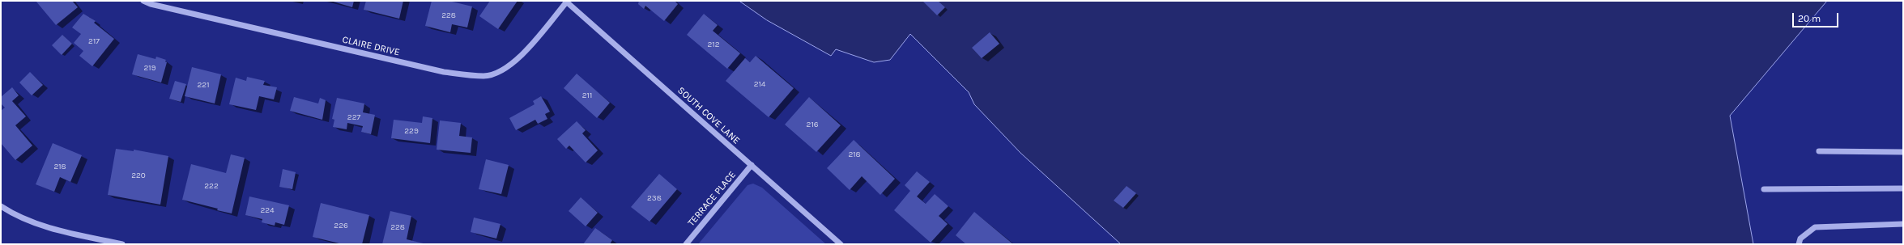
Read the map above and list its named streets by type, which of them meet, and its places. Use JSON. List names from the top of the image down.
{
  "streets": {
    "street": ["CLAIRE DRIVE", "SOUTH COVE LANE", "TERRACE PLACE"]
  },
  "crossings": [
    ["CLAIRE DRIVE", "SOUTH COVE LANE"],
    ["SOUTH COVE LANE", "TERRACE PLACE"]
  ],
  "house_numbers": [
    "228",
    "217",
    "212",
    "219",
    "214",
    "221",
    "211",
    "227",
    "216",
    "229",
    "218",
    "218",
    "220",
    "222",
    "238",
    "224",
    "226",
    "228"
  ],
  "scale_bar": "20 m"
}
